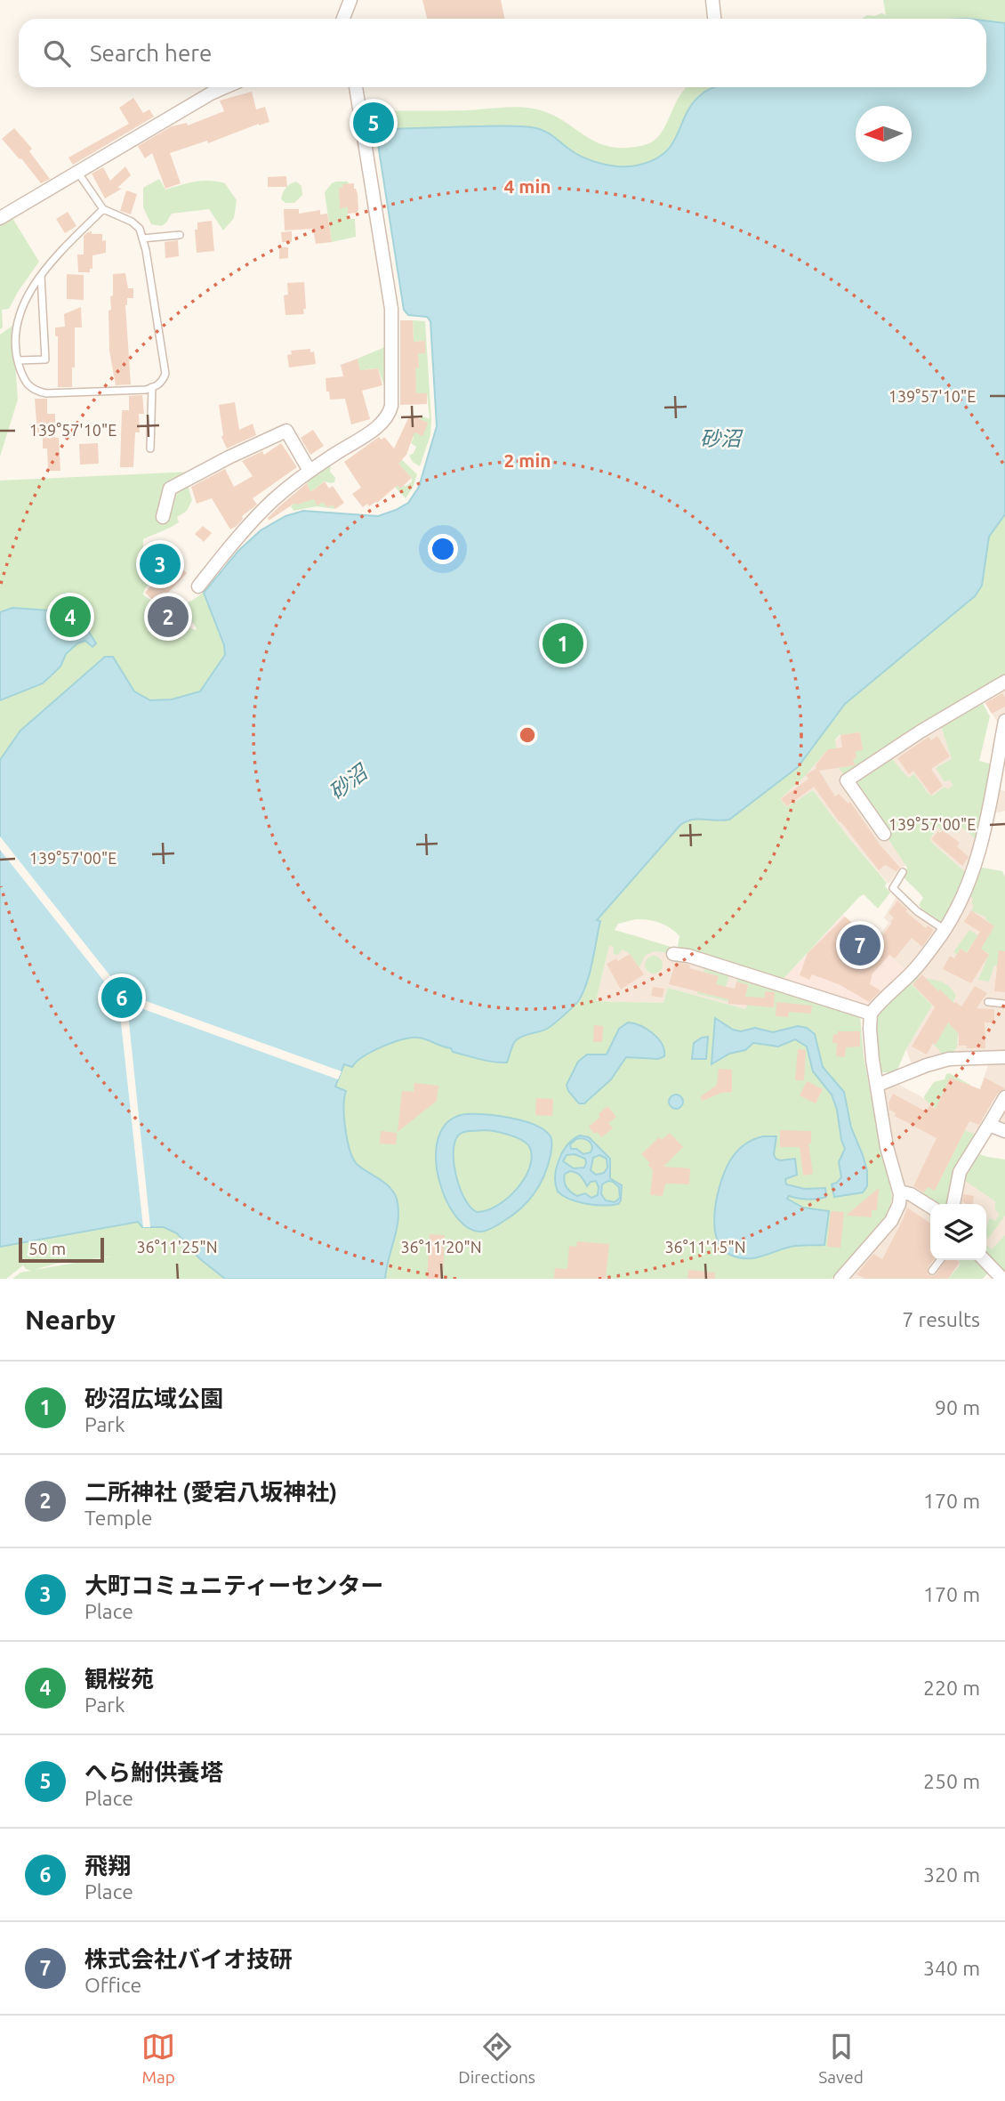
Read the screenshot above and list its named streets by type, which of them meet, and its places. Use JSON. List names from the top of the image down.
{
  "water": ["砂沼"],
  "scale_bar": "50 m",
  "north": "left",
  "page": {
    "search": "Search here",
    "pins": [
      "5",
      "3",
      "2",
      "4",
      "1",
      "7",
      "6"
    ],
    "scale": "50 m",
    "heading": ["Nearby", "7 results"],
    "list": [
      {
        "mark": "1",
        "name": "砂沼広域公園",
        "note": "Park",
        "value": "90 m"
      },
      {
        "mark": "2",
        "name": "二所神社 (愛宕八坂神社)",
        "note": "Temple",
        "value": "170 m"
      },
      {
        "mark": "3",
        "name": "大町コミュニティーセンター",
        "note": "Place",
        "value": "170 m"
      },
      {
        "mark": "4",
        "name": "観桜苑",
        "note": "Park",
        "value": "220 m"
      },
      {
        "mark": "5",
        "name": "へら鮒供養塔",
        "note": "Place",
        "value": "250 m"
      },
      {
        "mark": "6",
        "name": "飛翔",
        "note": "Place",
        "value": "320 m"
      },
      {
        "mark": "7",
        "name": "株式会社バイオ技研",
        "note": "Office",
        "value": "340 m"
      }
    ],
    "nav": ["Map", "Directions", "Saved"]
  },
  "coordinates": [
    "139°57'10\"E",
    "139°57'00\"E",
    "36°11'25\"N",
    "36°11'20\"N",
    "36°11'15\"N"
  ],
  "rings": ["4 min", "2 min"]
}
